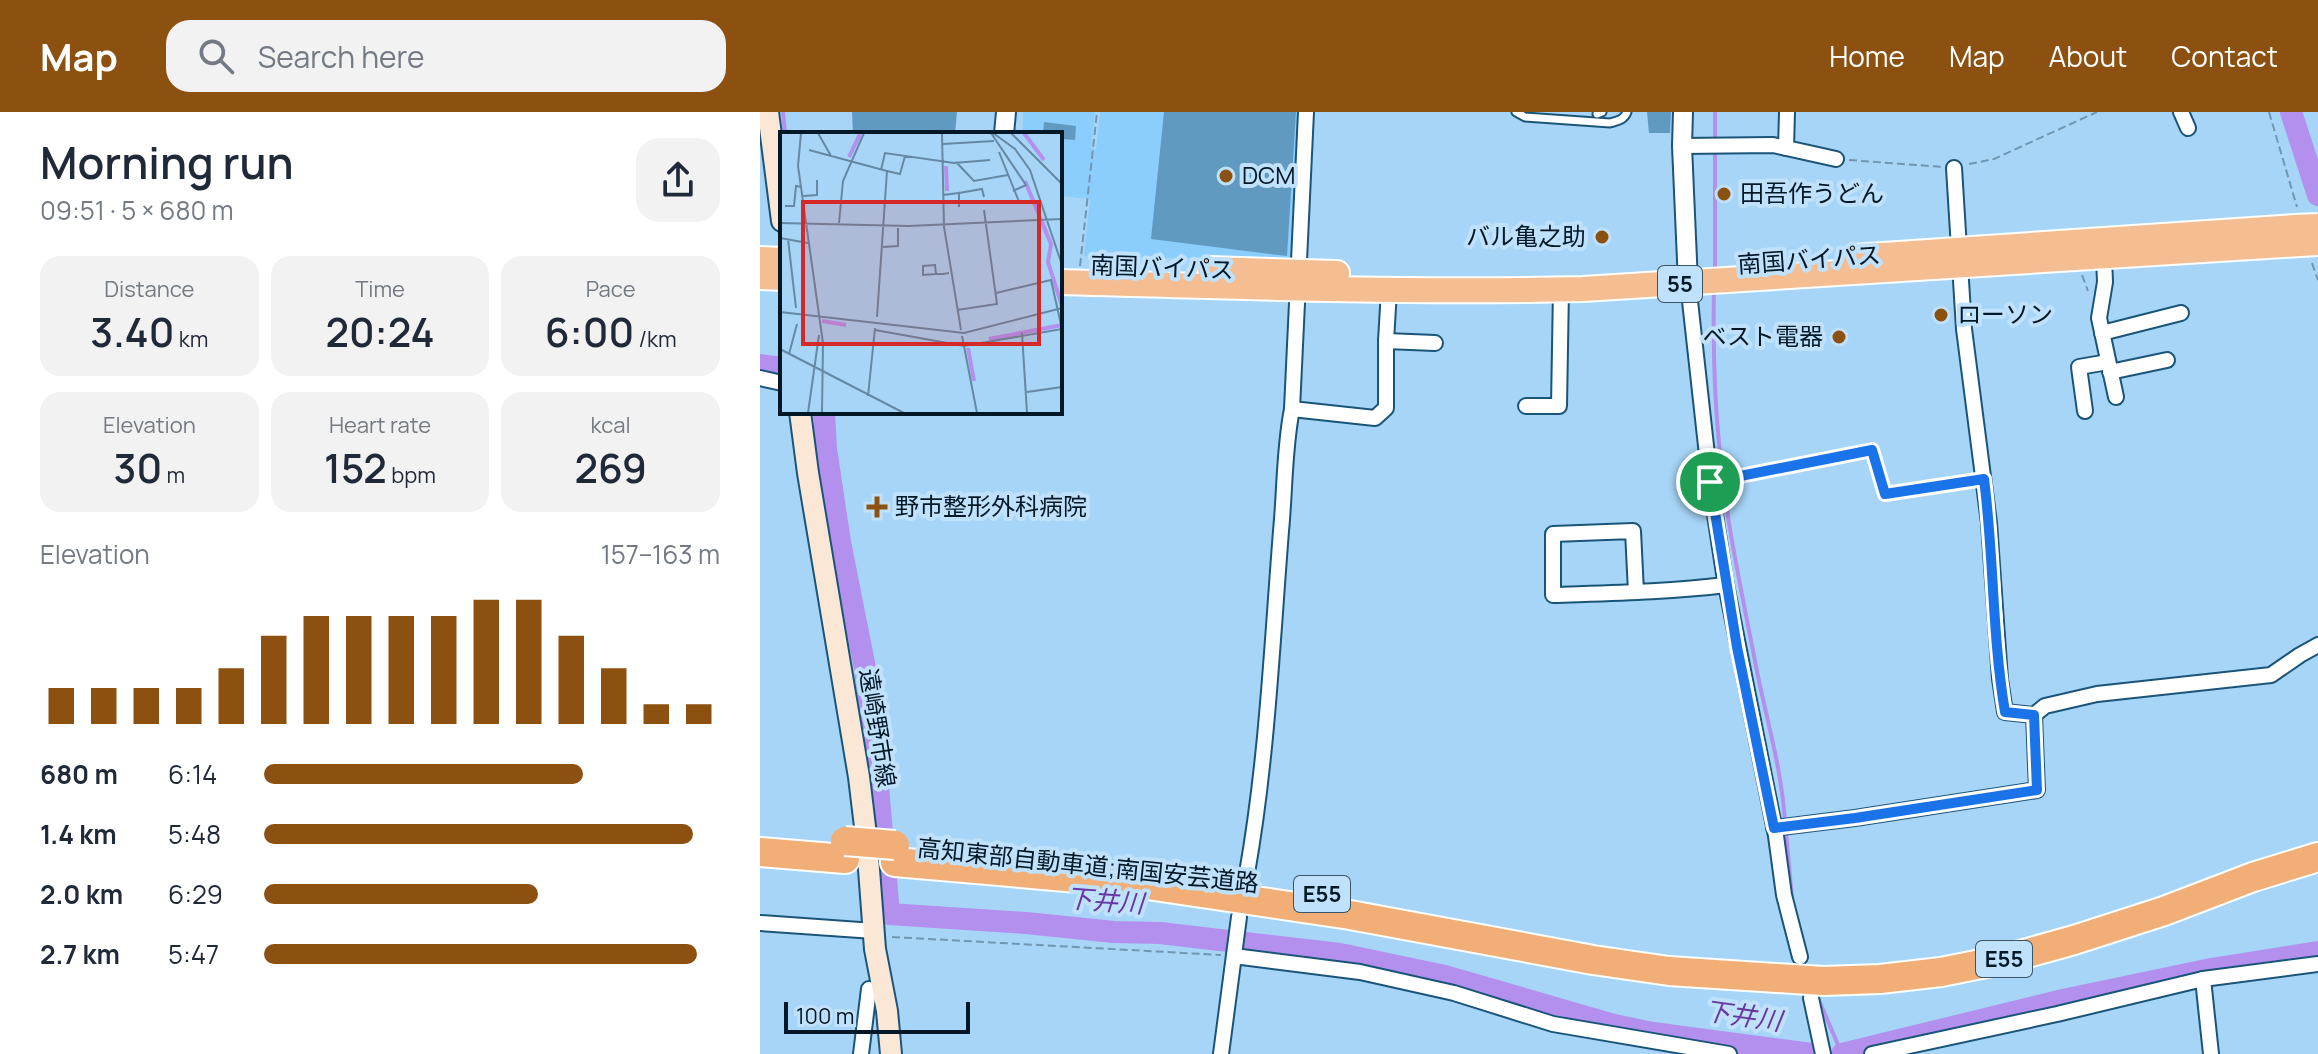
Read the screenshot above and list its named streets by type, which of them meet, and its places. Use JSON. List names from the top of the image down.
{
  "streets": {
    "highway": [
      "南国バイパス",
      "55",
      "高知東部自動車道;南国安芸道路",
      "E55"
    ],
    "main road": ["遠崎野市線"]
  },
  "water": ["下井川"],
  "places": {
    "other": [
      "DCM",
      "田吾作うどん",
      "バル亀之助",
      "ローソン",
      "ベスト電器"
    ],
    "health": ["野市整形外科病院"]
  },
  "scale_bar": "100 m",
  "page": {
    "header": "Map",
    "search": "Search here",
    "nav": [
      "Home",
      "Map",
      "About",
      "Contact"
    ],
    "heading": ["Morning run", "09:51 · 5 × 680 m"],
    "stats": [
      ["Distance", "3.40 km"],
      ["Time", "20:24"],
      ["Pace", "6:00 /km"],
      ["Elevation", "30 m"],
      ["Heart rate", "152 bpm"],
      ["kcal", "269"]
    ],
    "chart": ["Elevation", "157–163 m"],
    "list": [
      {
        "name": "680 m",
        "note": "6:14"
      },
      {
        "name": "1.4 km",
        "note": "5:48"
      },
      {
        "name": "2.0 km",
        "note": "6:29"
      },
      {
        "name": "2.7 km",
        "note": "5:47"
      }
    ],
    "scale": "100 m"
  }
}
